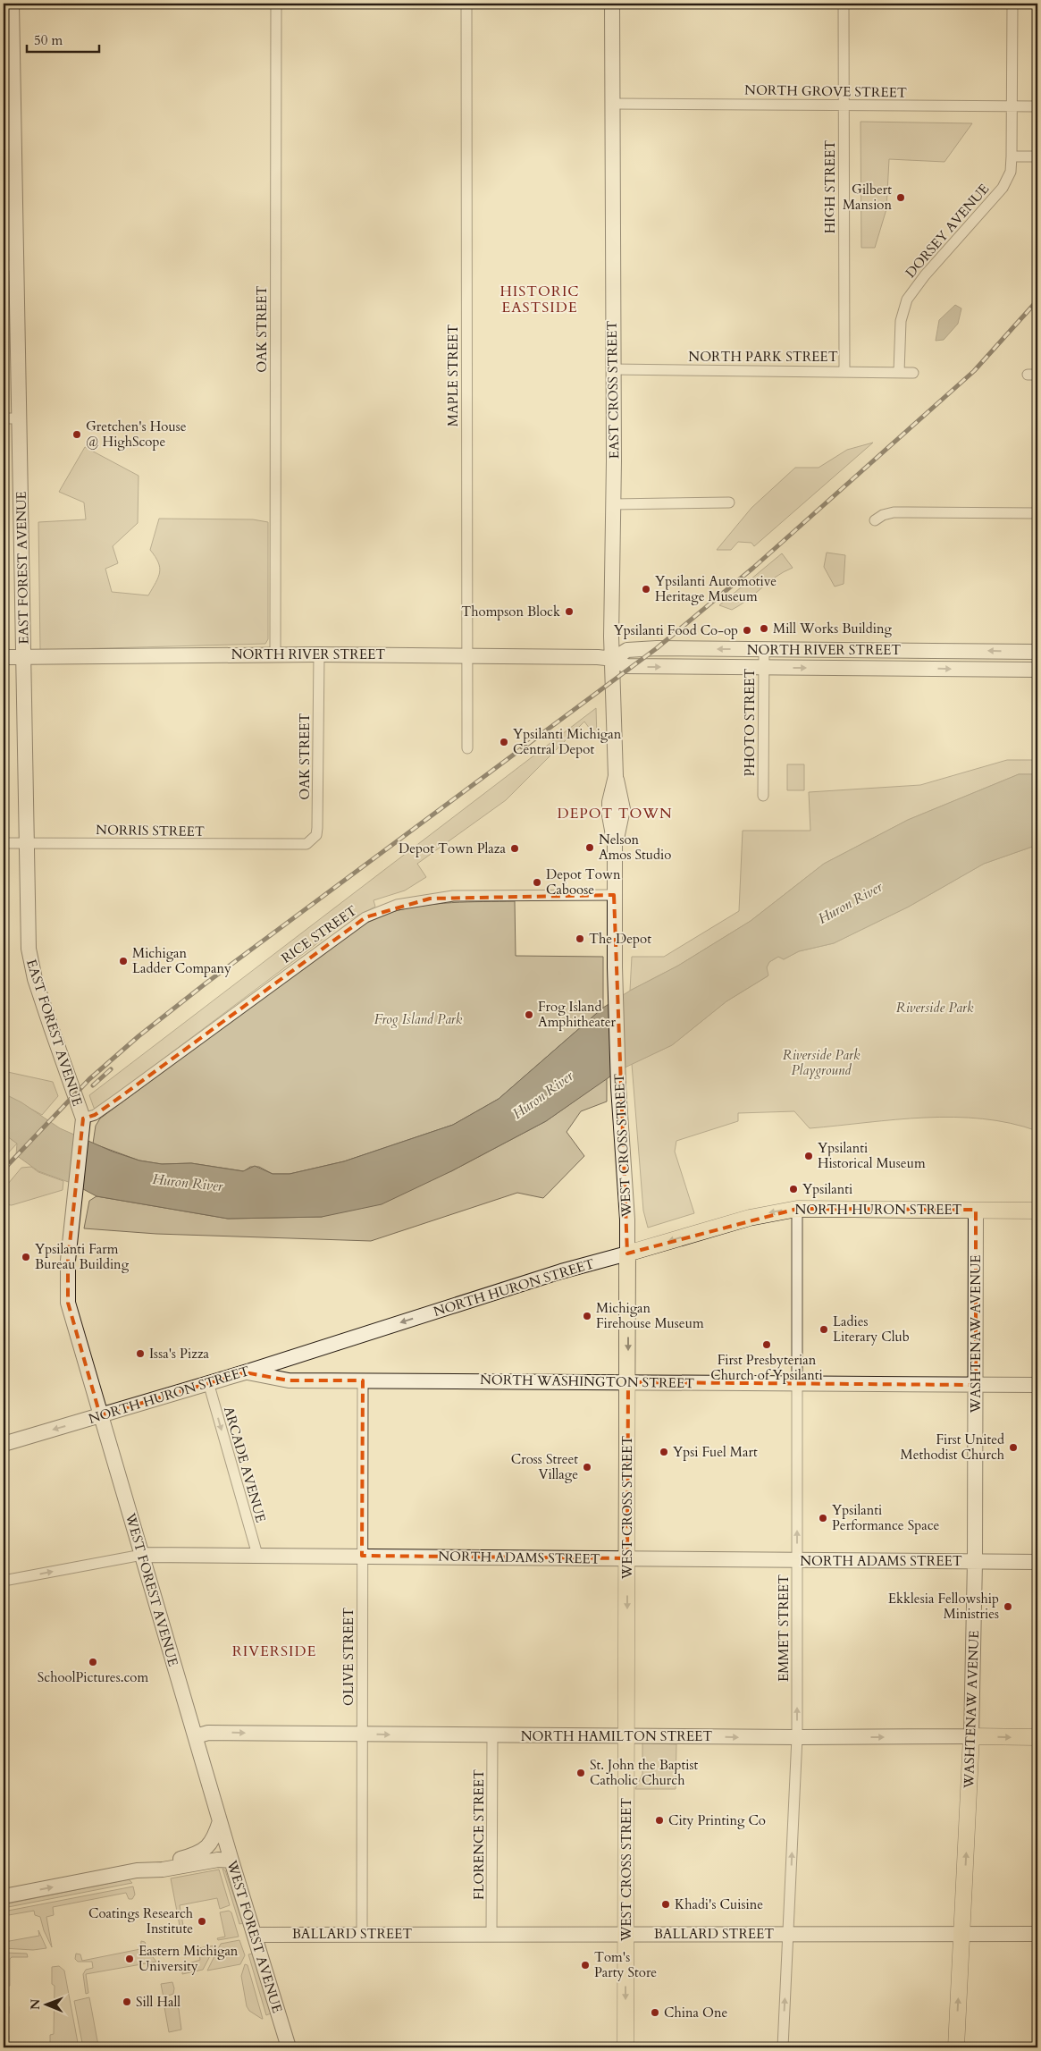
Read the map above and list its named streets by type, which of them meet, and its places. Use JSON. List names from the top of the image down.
{
  "streets": {
    "main road": [
      "WEST CROSS STREET",
      "NORTH HURON STREET",
      "WASHTENAW AVENUE",
      "NORTH HAMILTON STREET"
    ],
    "street": [
      "NORTH GROVE STREET",
      "HIGH STREET",
      "DORSEY AVENUE",
      "OAK STREET",
      "NORTH PARK STREET",
      "MAPLE STREET",
      "EAST CROSS STREET",
      "EAST FOREST AVENUE",
      "NORTH RIVER STREET",
      "PHOTO STREET",
      "NORRIS STREET",
      "RICE STREET",
      "NORTH WASHINGTON STREET",
      "ARCADE AVENUE",
      "NORTH ADAMS STREET",
      "WEST FOREST AVENUE",
      "EMMET STREET",
      "OLIVE STREET",
      "FLORENCE STREET",
      "BALLARD STREET"
    ]
  },
  "crossings": [
    ["NORTH GROVE STREET", "HIGH STREET"],
    ["NORTH GROVE STREET", "DORSEY AVENUE"],
    ["NORTH GROVE STREET", "EAST CROSS STREET"],
    ["HIGH STREET", "NORTH PARK STREET"],
    ["DORSEY AVENUE", "NORTH PARK STREET"],
    ["OAK STREET", "NORTH RIVER STREET"],
    ["OAK STREET", "NORRIS STREET"],
    ["NORTH PARK STREET", "EAST CROSS STREET"],
    ["MAPLE STREET", "NORTH RIVER STREET"],
    ["EAST CROSS STREET", "NORTH RIVER STREET"],
    ["EAST CROSS STREET", "RICE STREET"],
    ["EAST CROSS STREET", "WEST CROSS STREET"],
    ["EAST FOREST AVENUE", "NORTH RIVER STREET"],
    ["EAST FOREST AVENUE", "NORRIS STREET"],
    ["EAST FOREST AVENUE", "RICE STREET"],
    ["EAST FOREST AVENUE", "WEST FOREST AVENUE"],
    ["NORTH RIVER STREET", "PHOTO STREET"],
    ["RICE STREET", "WEST FOREST AVENUE"],
    ["WEST CROSS STREET", "NORTH HURON STREET"],
    ["WEST CROSS STREET", "NORTH WASHINGTON STREET"],
    ["WEST CROSS STREET", "NORTH ADAMS STREET"],
    ["WEST CROSS STREET", "NORTH HAMILTON STREET"],
    ["WEST CROSS STREET", "BALLARD STREET"],
    ["NORTH HURON STREET", "WASHTENAW AVENUE"],
    ["NORTH HURON STREET", "NORTH WASHINGTON STREET"],
    ["NORTH HURON STREET", "ARCADE AVENUE"],
    ["NORTH HURON STREET", "WEST FOREST AVENUE"],
    ["NORTH HURON STREET", "EMMET STREET"],
    ["WASHTENAW AVENUE", "NORTH WASHINGTON STREET"],
    ["WASHTENAW AVENUE", "NORTH ADAMS STREET"],
    ["WASHTENAW AVENUE", "NORTH HAMILTON STREET"],
    ["WASHTENAW AVENUE", "BALLARD STREET"],
    ["NORTH WASHINGTON STREET", "EMMET STREET"],
    ["NORTH WASHINGTON STREET", "OLIVE STREET"],
    ["ARCADE AVENUE", "NORTH ADAMS STREET"],
    ["NORTH ADAMS STREET", "WEST FOREST AVENUE"],
    ["NORTH ADAMS STREET", "EMMET STREET"],
    ["NORTH ADAMS STREET", "OLIVE STREET"],
    ["WEST FOREST AVENUE", "NORTH HAMILTON STREET"],
    ["WEST FOREST AVENUE", "BALLARD STREET"],
    ["EMMET STREET", "NORTH HAMILTON STREET"],
    ["EMMET STREET", "BALLARD STREET"],
    ["OLIVE STREET", "NORTH HAMILTON STREET"],
    ["OLIVE STREET", "BALLARD STREET"],
    ["NORTH HAMILTON STREET", "FLORENCE STREET"],
    ["FLORENCE STREET", "BALLARD STREET"]
  ],
  "one_way": [
    "WEST CROSS STREET",
    "NORTH HURON STREET",
    "WASHTENAW AVENUE",
    "ARCADE AVENUE",
    "EMMET STREET",
    "NORTH HAMILTON STREET"
  ],
  "districts": ["HISTORIC EASTSIDE", "DEPOT TOWN", "RIVERSIDE"],
  "water": ["Huron River"],
  "parks": ["Riverside Park", "Frog Island Park", "Riverside Park Playground"],
  "places": [
    "Gilbert Mansion",
    "Gretchen's House @ HighScope",
    "Ypsilanti Automotive Heritage Museum",
    "Thompson Block",
    "Mill Works Building",
    "Ypsilanti Food Co-op",
    "Ypsilanti Michigan Central Depot",
    "Nelson Amos Studio",
    "Depot Town Plaza",
    "Depot Town Caboose",
    "The Depot",
    "Michigan Ladder Company",
    "Frog Island Amphitheater",
    "Ypsilanti Historical Museum",
    "Ypsilanti",
    "Ypsilanti Farm Bureau Building",
    "Michigan Firehouse Museum",
    "Ladies Literary Club",
    "First Presbyterian Church of Ypsilanti",
    "Issa's Pizza",
    "First United Methodist Church",
    "Ypsi Fuel Mart",
    "Cross Street Village",
    "Ypsilanti Performance Space",
    "Ekklesia Fellowship Ministries",
    "SchoolPictures.com",
    "St. John the Baptist Catholic Church",
    "City Printing Co",
    "Khadi's Cuisine",
    "Coatings Research Institute",
    "Eastern Michigan University",
    "Tom's Party Store",
    "Sill Hall",
    "China One"
  ],
  "scale_bar": "50 m",
  "north": "left"
}
